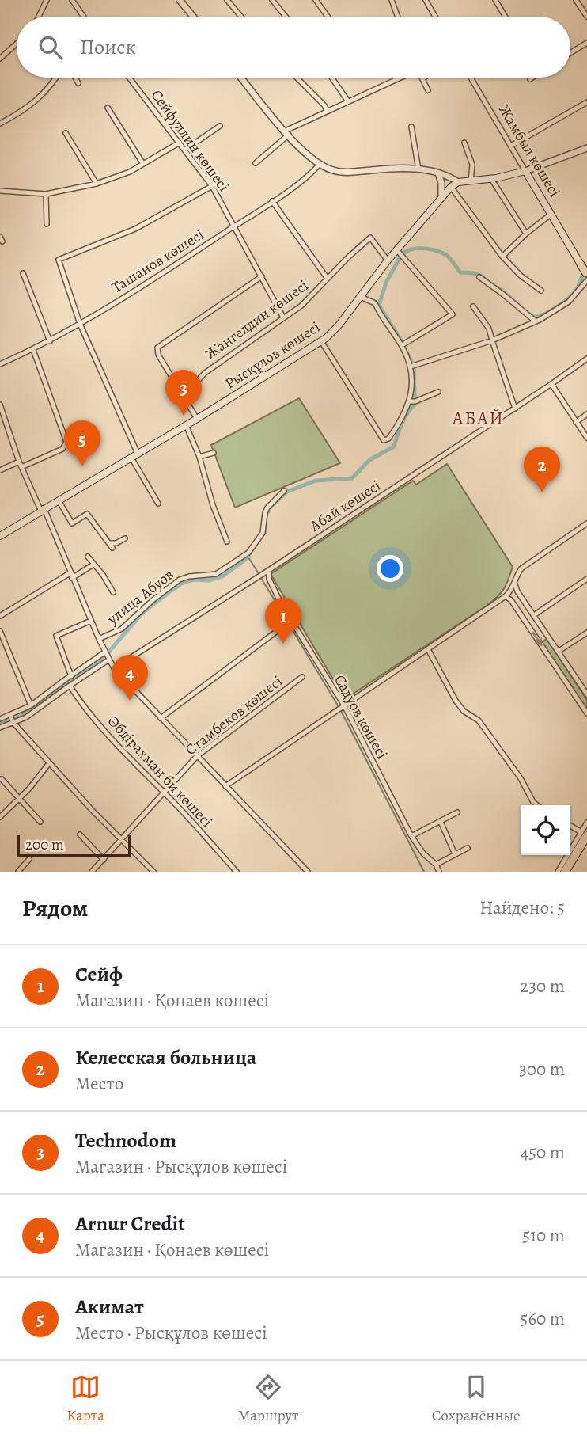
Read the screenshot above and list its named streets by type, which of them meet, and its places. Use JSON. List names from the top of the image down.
{
  "streets": {
    "main road": ["Жамбыл көшесі", "Рысқұлов көшесі"],
    "street": [
      "Сейфуллин көшесі",
      "Ташанов көшесі",
      "Жангелдин көшесі",
      "Абай көшесі",
      "улица Абуов",
      "Стамбеков көшесі",
      "Садуов көшесі",
      "Әбдірахман би көшесі"
    ]
  },
  "crossings": [
    ["Сейфуллин көшесі", "Ташанов көшесі"],
    ["Сейфуллин көшесі", "Жангелдин көшесі"],
    ["Жангелдин көшесі", "Рысқұлов көшесі"],
    ["Абай көшесі", "Садуов көшесі"],
    ["Стамбеков көшесі", "Әбдірахман би көшесі"]
  ],
  "districts": ["АБАЙ"],
  "scale_bar": "200 m",
  "page": {
    "search": "Поиск",
    "pins": [
      "3",
      "5",
      "2",
      "1",
      "4"
    ],
    "scale": "200 m",
    "heading": ["Рядом", "Найдено: 5"],
    "list": [
      {
        "mark": "1",
        "name": "Сейф",
        "note": "Магазин · Қонаев көшесі",
        "value": "230 m"
      },
      {
        "mark": "2",
        "name": "Келесская больница",
        "note": "Место",
        "value": "300 m"
      },
      {
        "mark": "3",
        "name": "Technodom",
        "note": "Магазин · Рысқұлов көшесі",
        "value": "450 m"
      },
      {
        "mark": "4",
        "name": "Arnur Credit",
        "note": "Магазин · Қонаев көшесі",
        "value": "510 m"
      },
      {
        "mark": "5",
        "name": "Акимат",
        "note": "Место · Рысқұлов көшесі",
        "value": "560 m"
      }
    ],
    "nav": ["Карта", "Маршрут", "Сохранённые"]
  }
}
